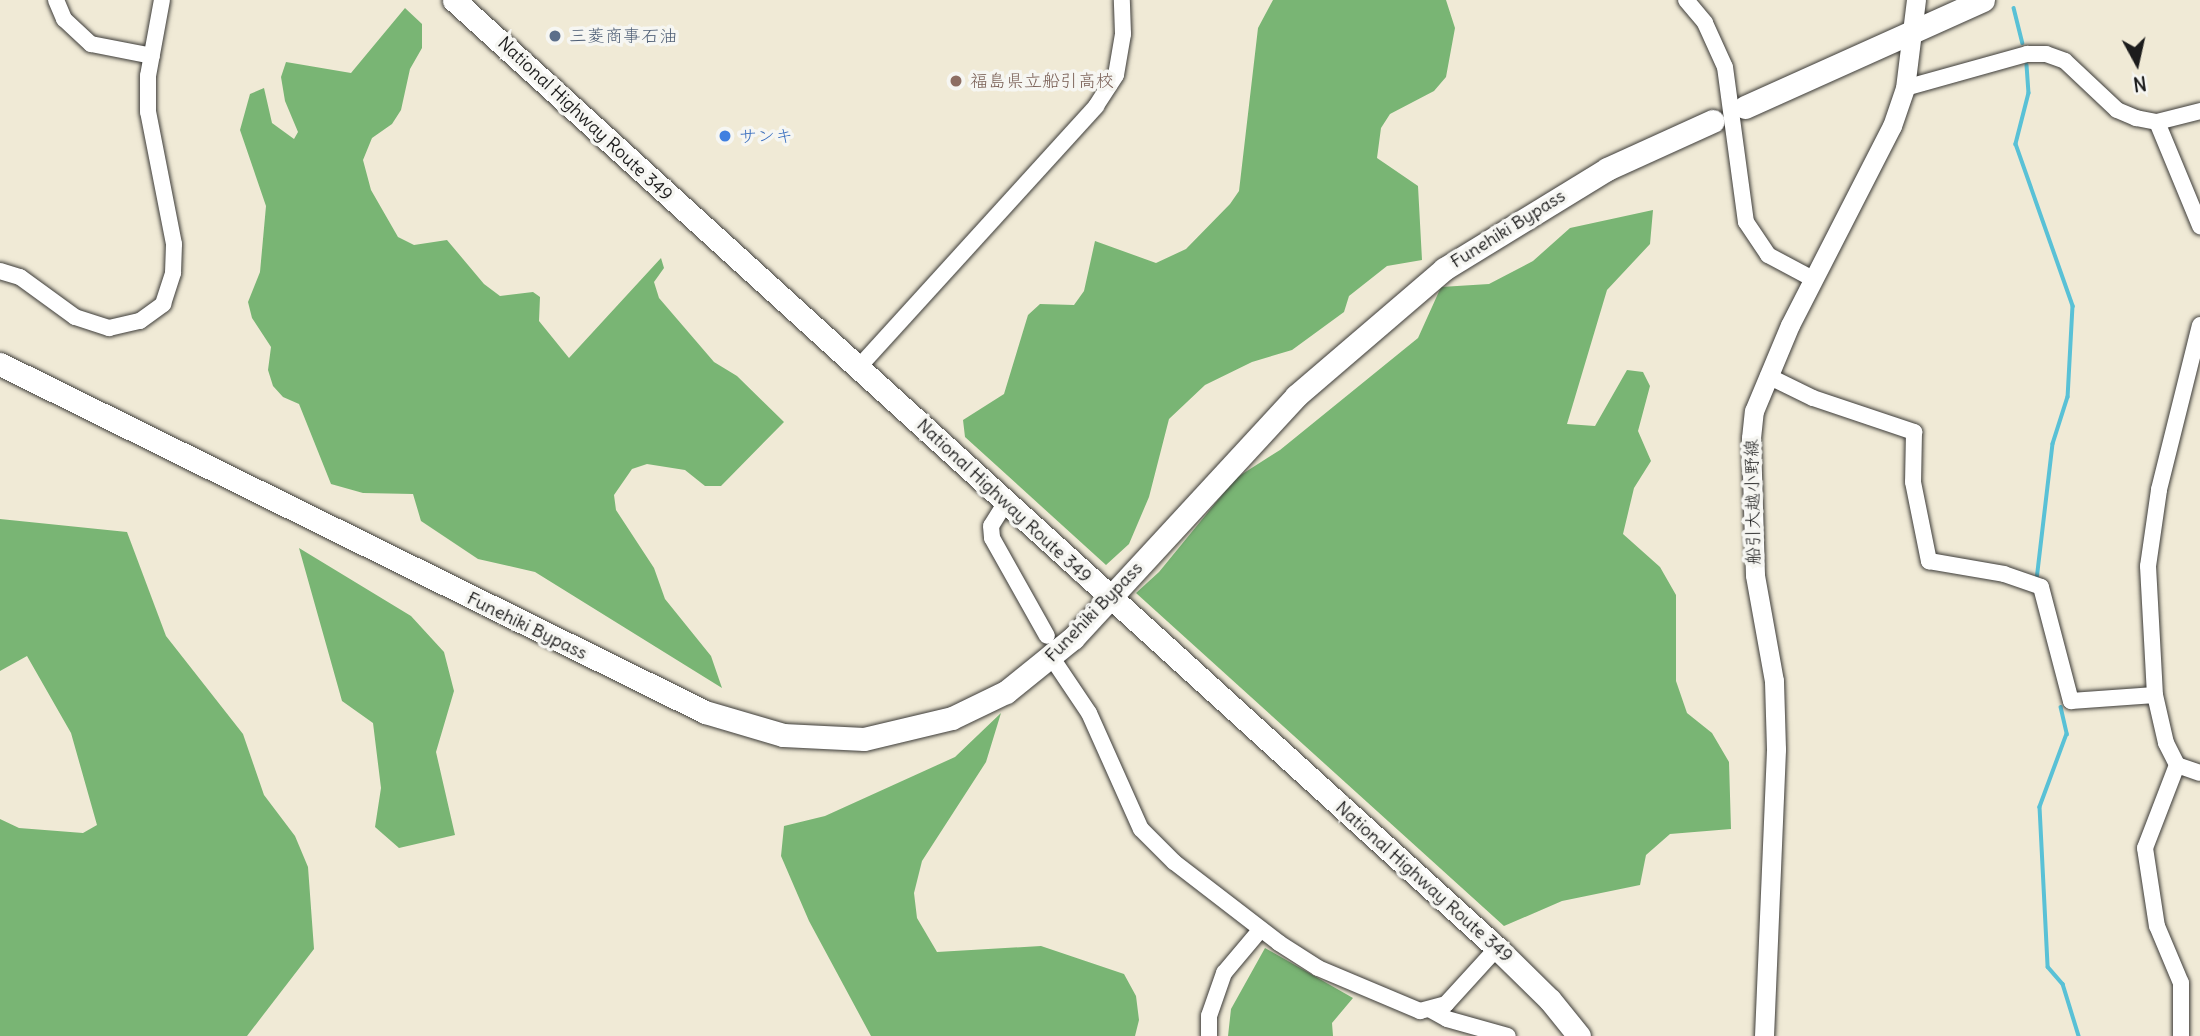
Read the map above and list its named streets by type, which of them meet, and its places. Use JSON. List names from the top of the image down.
{
  "streets": {
    "highway": ["National Highway Route 349", "Funehiki Bypass"],
    "main road": ["船引大越小野線"]
  },
  "crossings": [
    ["National Highway Route 349", "Funehiki Bypass"]
  ],
  "places": ["三菱商事石油", "福島県立船引高校", "サンキ"],
  "north": "bottom"
}
